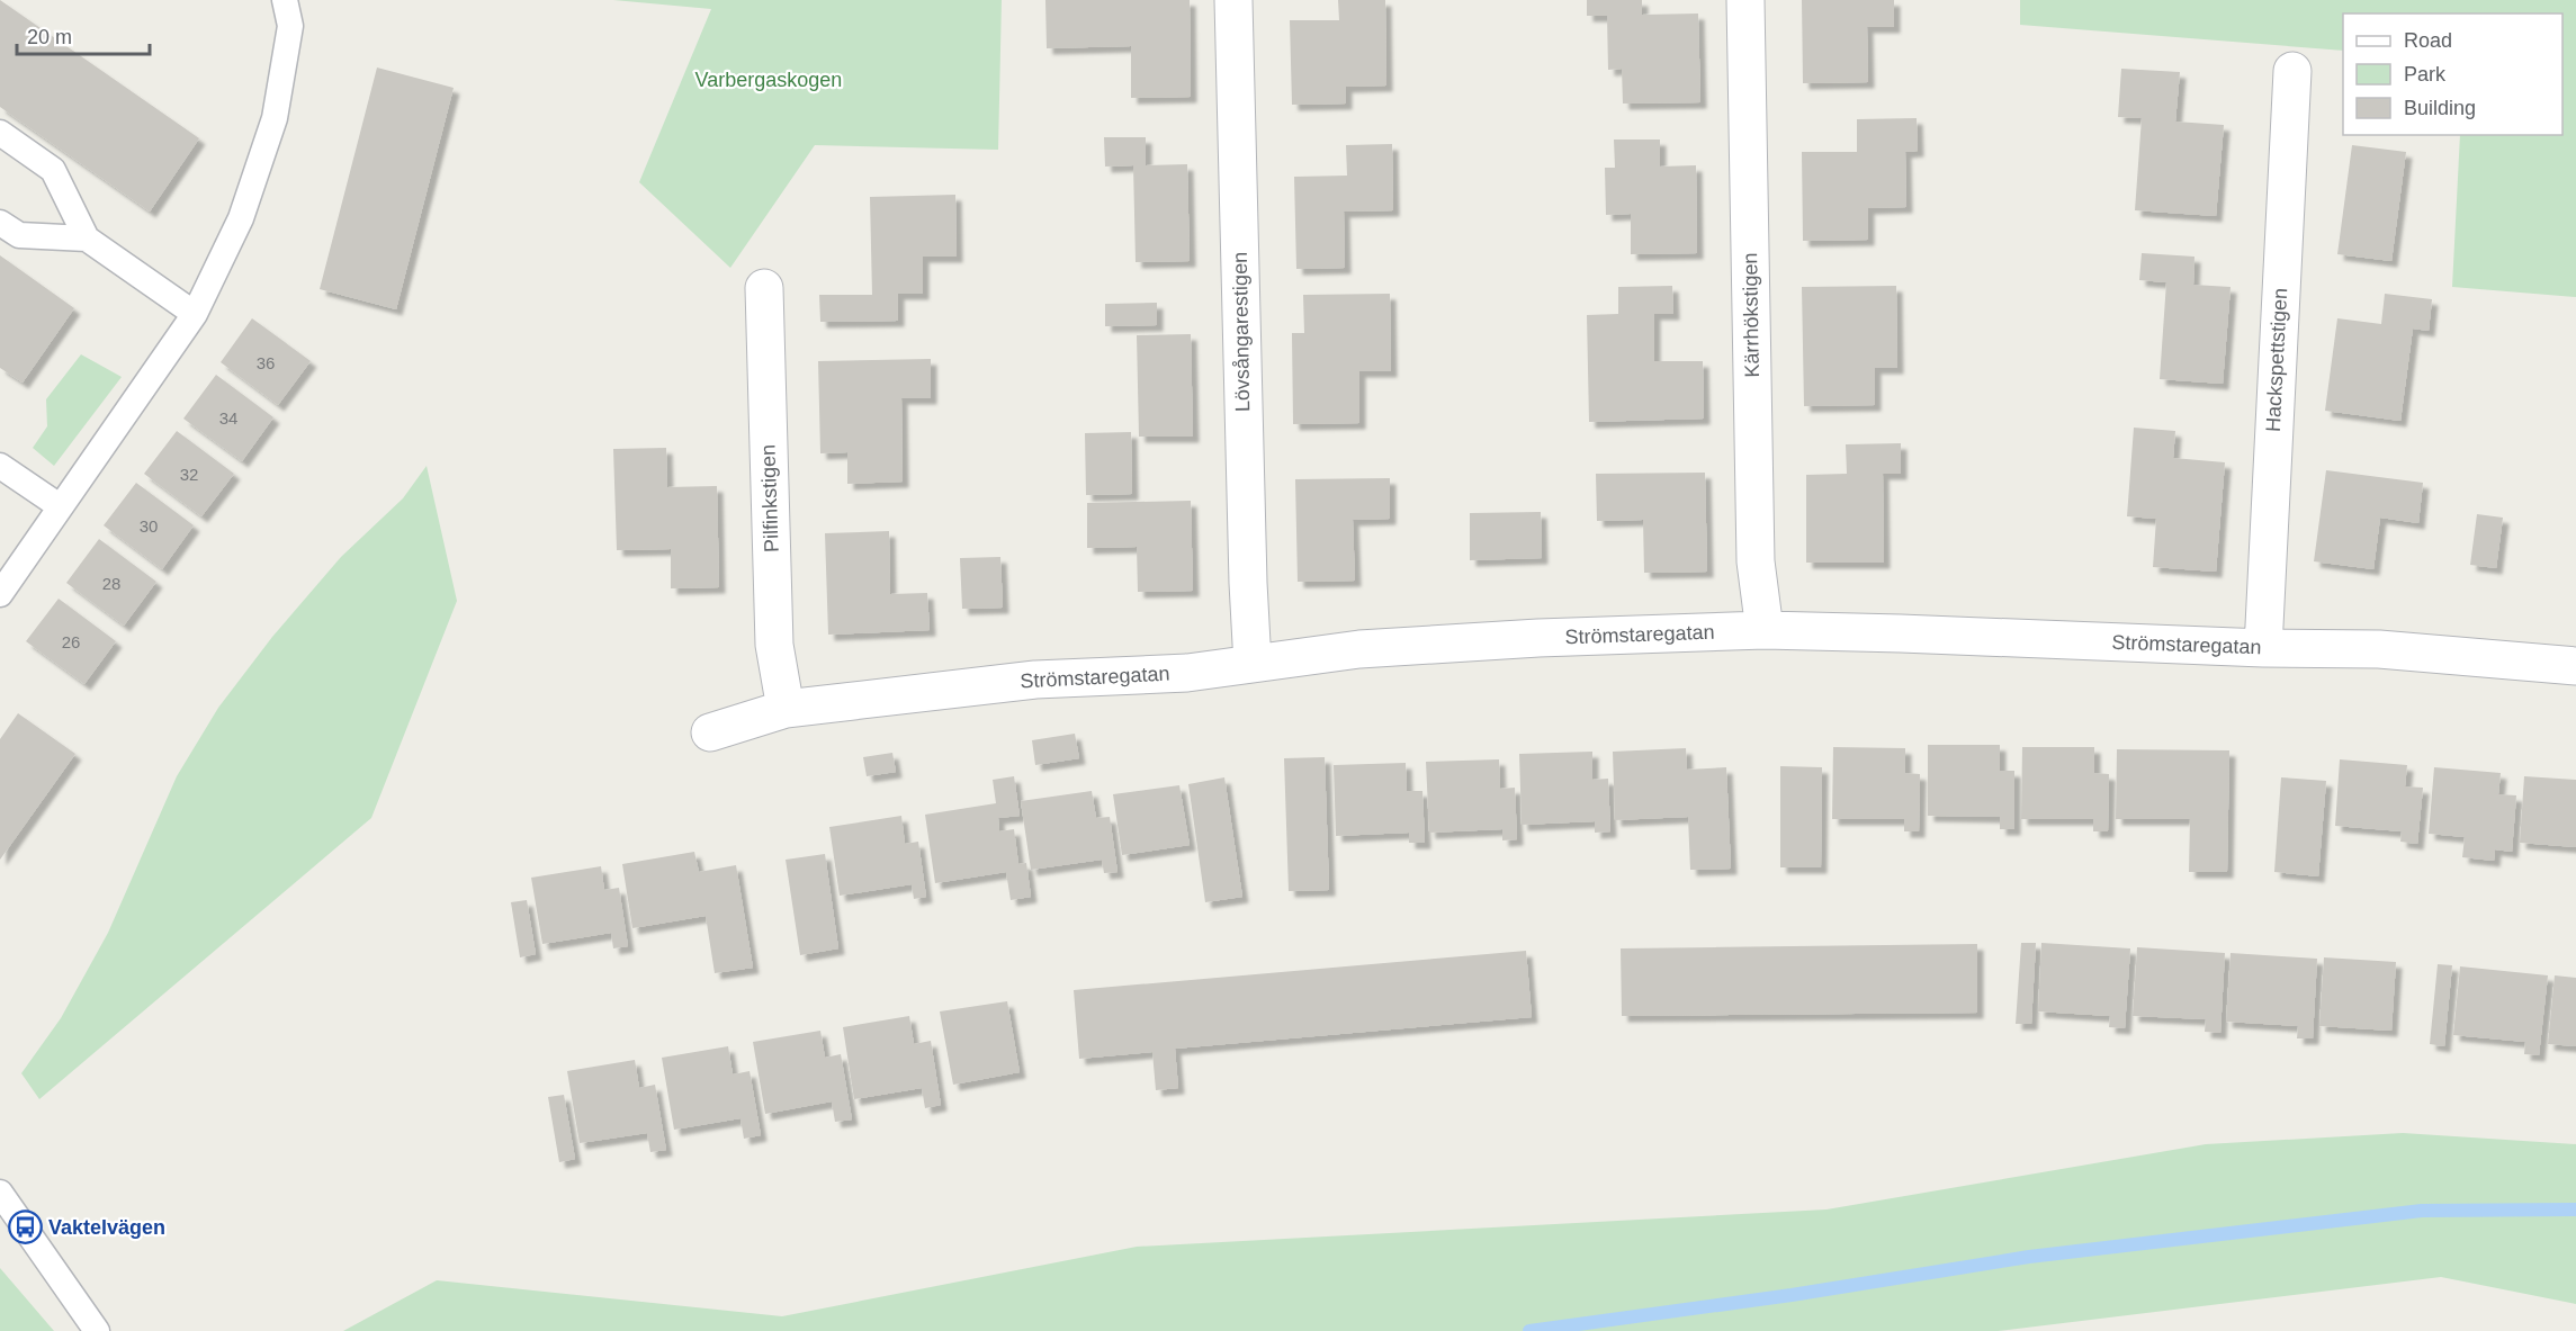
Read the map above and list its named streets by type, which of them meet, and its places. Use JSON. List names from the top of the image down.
{
  "streets": {
    "street": [
      "Kärrhökstigen",
      "Lövsångarestigen",
      "Hackspettstigen",
      "Pilfinkstigen",
      "Strömstaregatan"
    ]
  },
  "crossings": [
    ["Kärrhökstigen", "Strömstaregatan"],
    ["Lövsångarestigen", "Strömstaregatan"],
    ["Hackspettstigen", "Strömstaregatan"],
    ["Pilfinkstigen", "Strömstaregatan"]
  ],
  "parks": ["Varbergaskogen"],
  "places": {
    "bus stop": ["Vaktelvägen"]
  },
  "house_numbers": [
    "36",
    "34",
    "32",
    "30",
    "28",
    "26"
  ],
  "legend": ["Road", "Park", "Building"],
  "scale_bar": "20 m"
}
